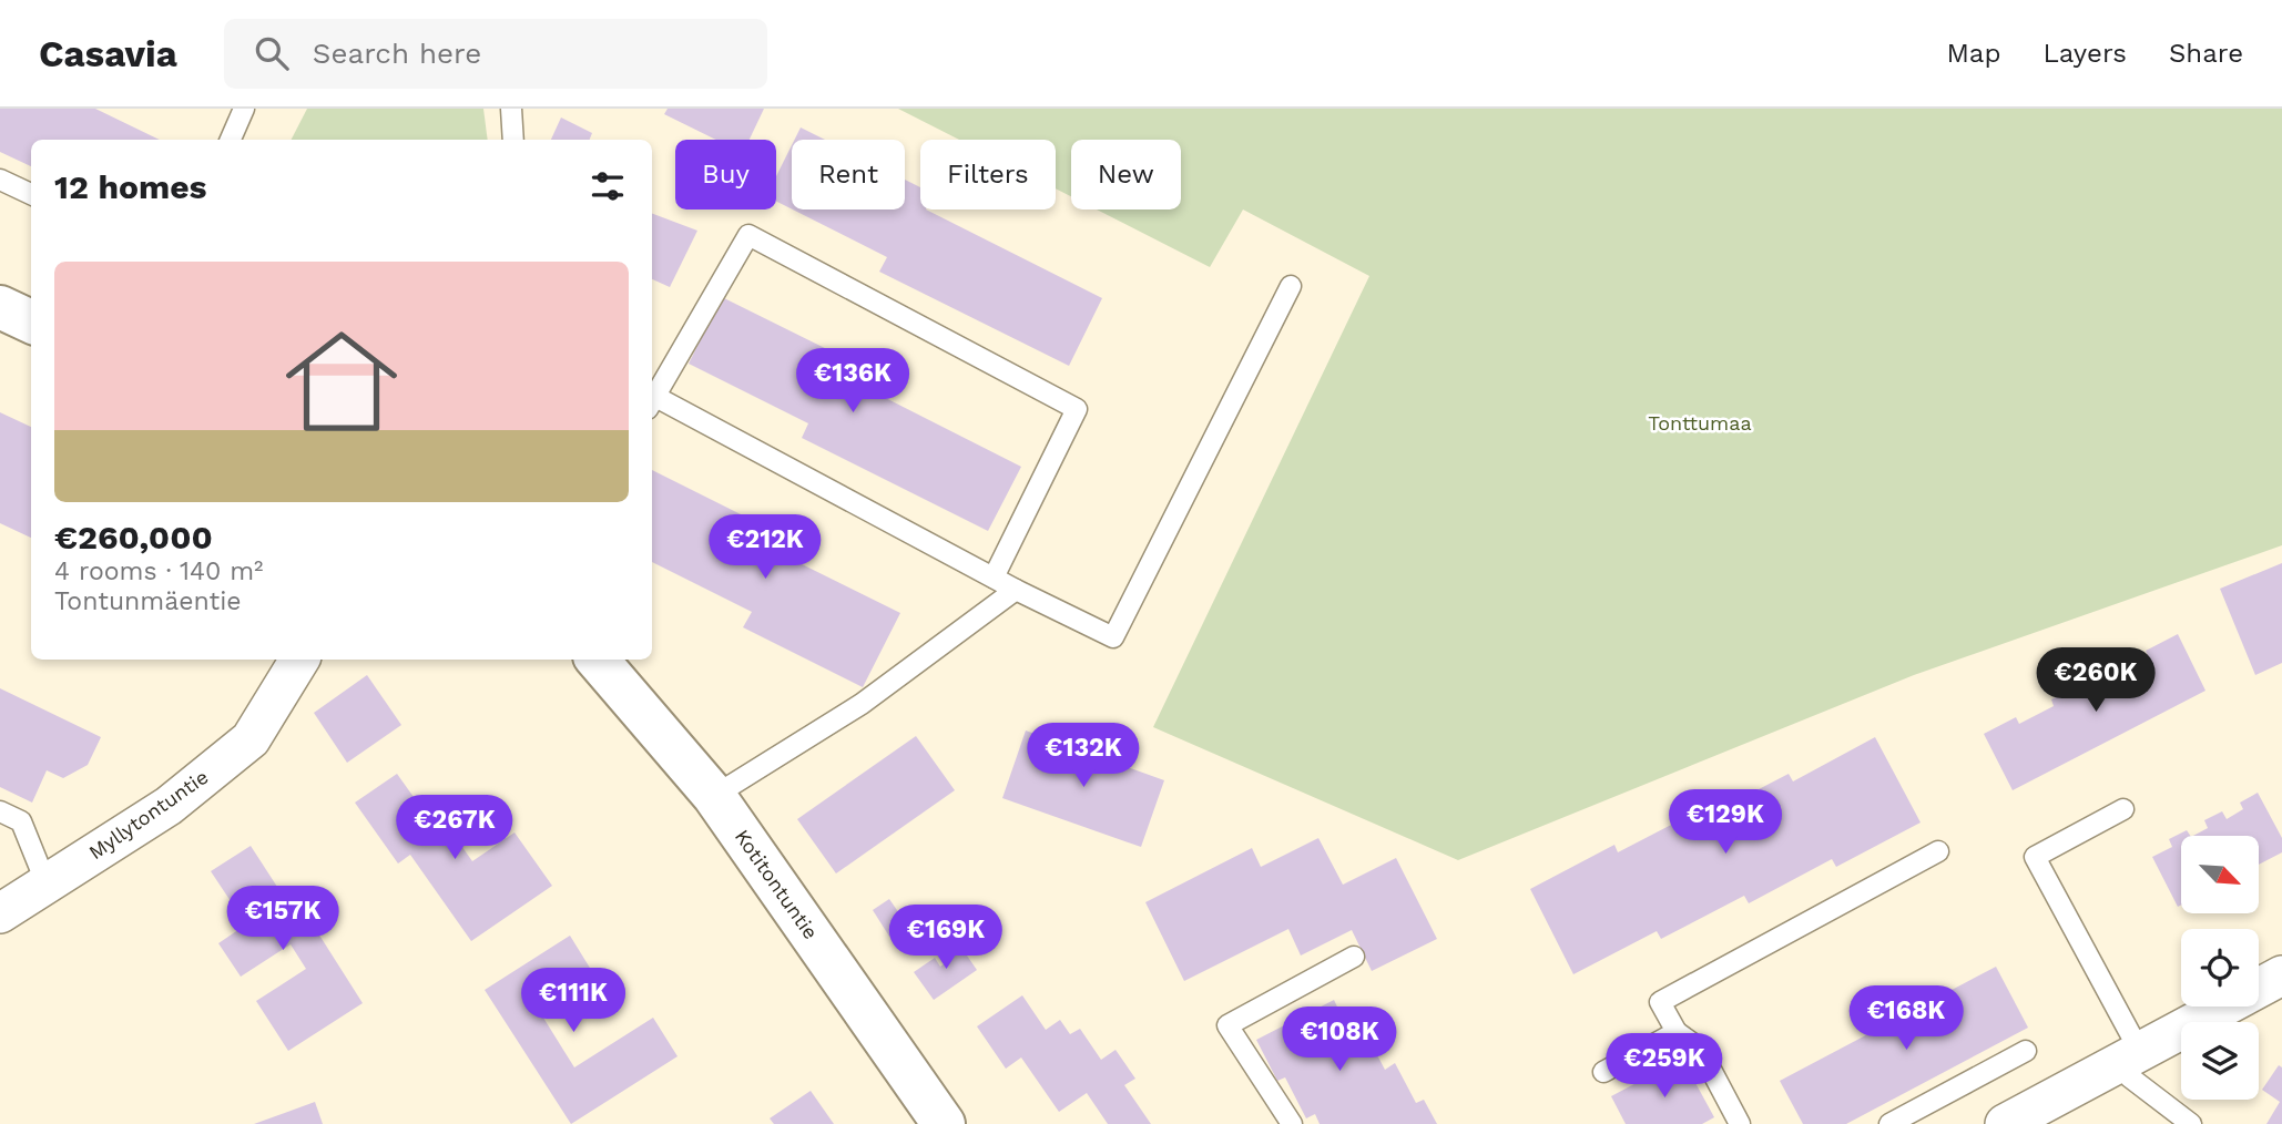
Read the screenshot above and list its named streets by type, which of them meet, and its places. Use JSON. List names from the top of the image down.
{
  "streets": {
    "street": ["Myllytontuntie", "Kotitontuntie"]
  },
  "parks": ["Tonttumaa"],
  "north": "bottom right",
  "page": {
    "header": "Casavia",
    "search": "Search here",
    "nav": ["Map", "Layers", "Share"],
    "chip": [
      "Buy",
      "Rent",
      "Filters",
      "New"
    ],
    "heading": "12 homes",
    "list": [
      {
        "name": "€260,000",
        "note": "4 rooms · 140 m² · Tontunmäentie"
      }
    ],
    "price": [
      "€136K",
      "€212K",
      "€260K",
      "€132K",
      "€129K",
      "€267K",
      "€157K",
      "€169K",
      "€111K",
      "€168K",
      "€108K",
      "€259K"
    ]
  }
}
